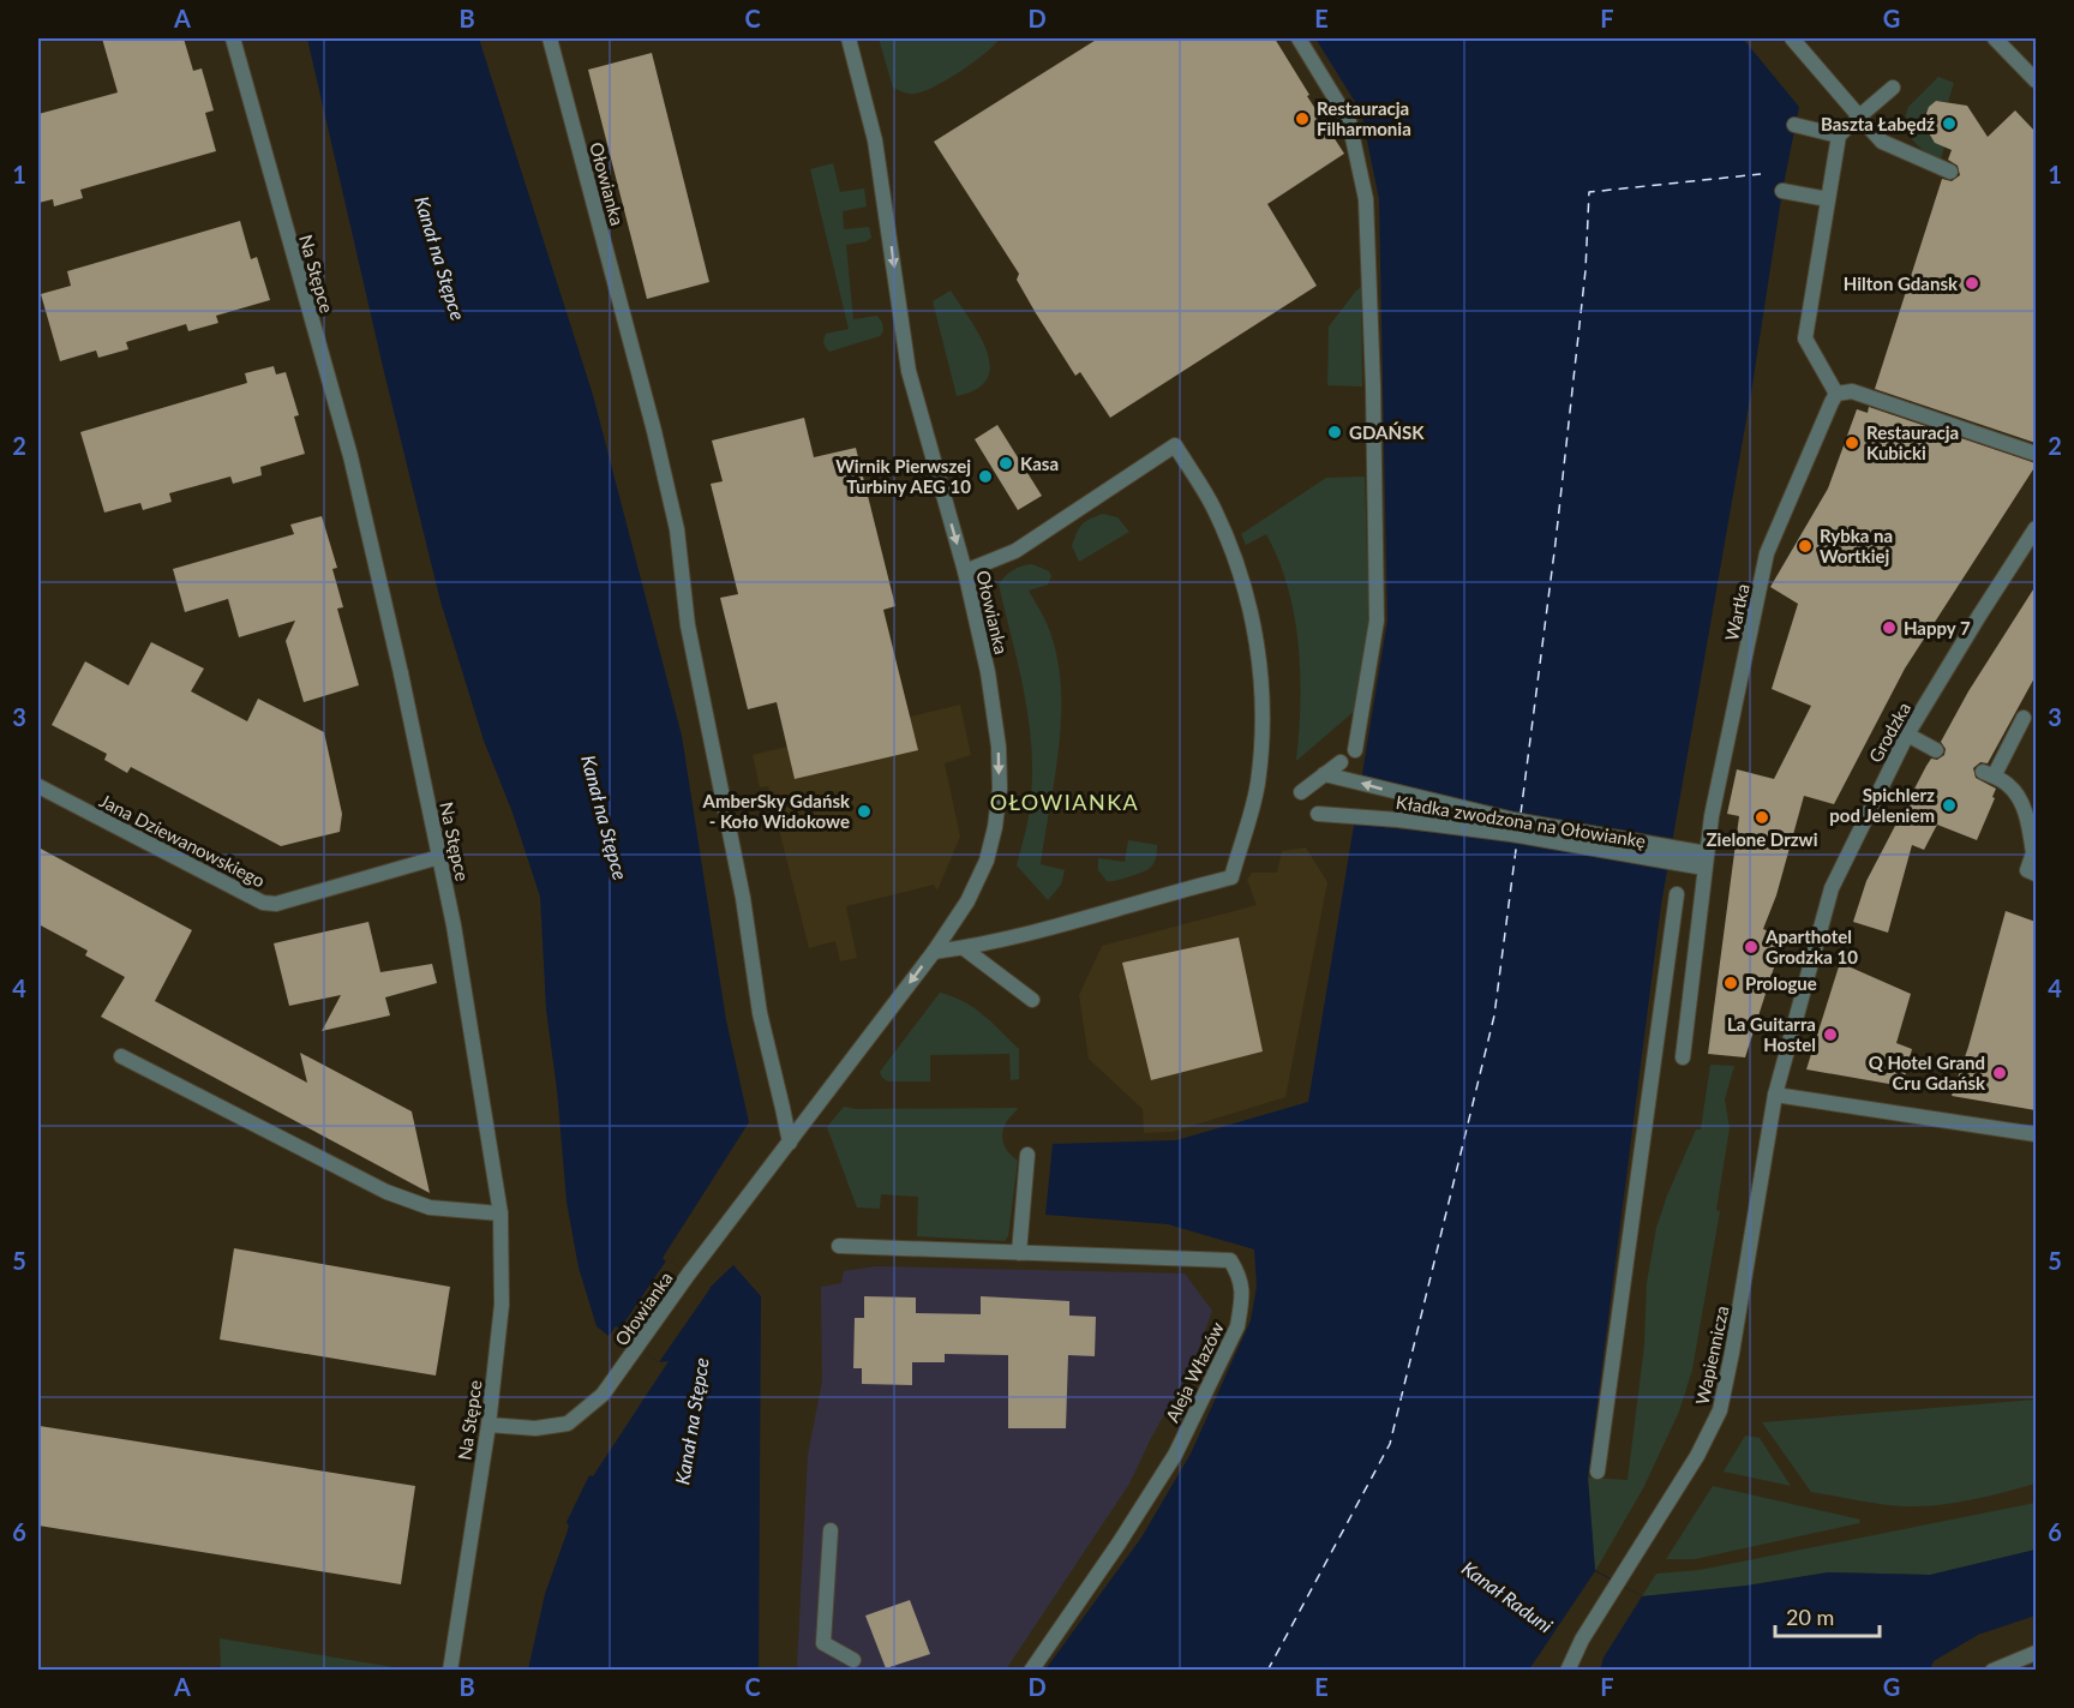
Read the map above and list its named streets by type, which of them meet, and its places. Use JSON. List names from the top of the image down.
{
  "streets": {
    "street": [
      "Ołowianka",
      "Na Stępce",
      "Wartka",
      "Grodzka",
      "Kładka zwodzona na Ołowiankę",
      "Jana Dziewanowskiego",
      "Wapiennicza",
      "Aleja Włazów"
    ]
  },
  "crossings": [
    ["Ołowianka", "Na Stępce"],
    ["Na Stępce", "Jana Dziewanowskiego"],
    ["Wartka", "Kładka zwodzona na Ołowiankę"],
    ["Grodzka", "Wapiennicza"]
  ],
  "one_way": ["Ołowianka"],
  "districts": ["OŁOWIANKA"],
  "water": ["Kanał na Stępce", "Kanał Raduni"],
  "places": [
    "Restauracja Filharmonia",
    "Baszta Łabędź",
    "Hilton Gdansk",
    "GDAŃSK",
    "Restauracja Kubicki",
    "Kasa",
    "Wirnik Pierwszej Turbiny AEG 10",
    "Rybka na Wortkiej",
    "Happy 7",
    "Spichlerz pod Jeleniem",
    "AmberSky Gdańsk - Koło Widokowe",
    "Zielone Drzwi",
    "Aparthotel Grodzka 10",
    "Prologue",
    "La Guitarra Hostel",
    "Q Hotel Grand Cru Gdańsk"
  ],
  "scale_bar": "20 m",
  "grid": {
    "columns": [
      "A",
      "B",
      "C",
      "D",
      "E",
      "F",
      "G"
    ],
    "rows": [
      "1",
      "2",
      "3",
      "4",
      "5",
      "6"
    ]
  }
}
